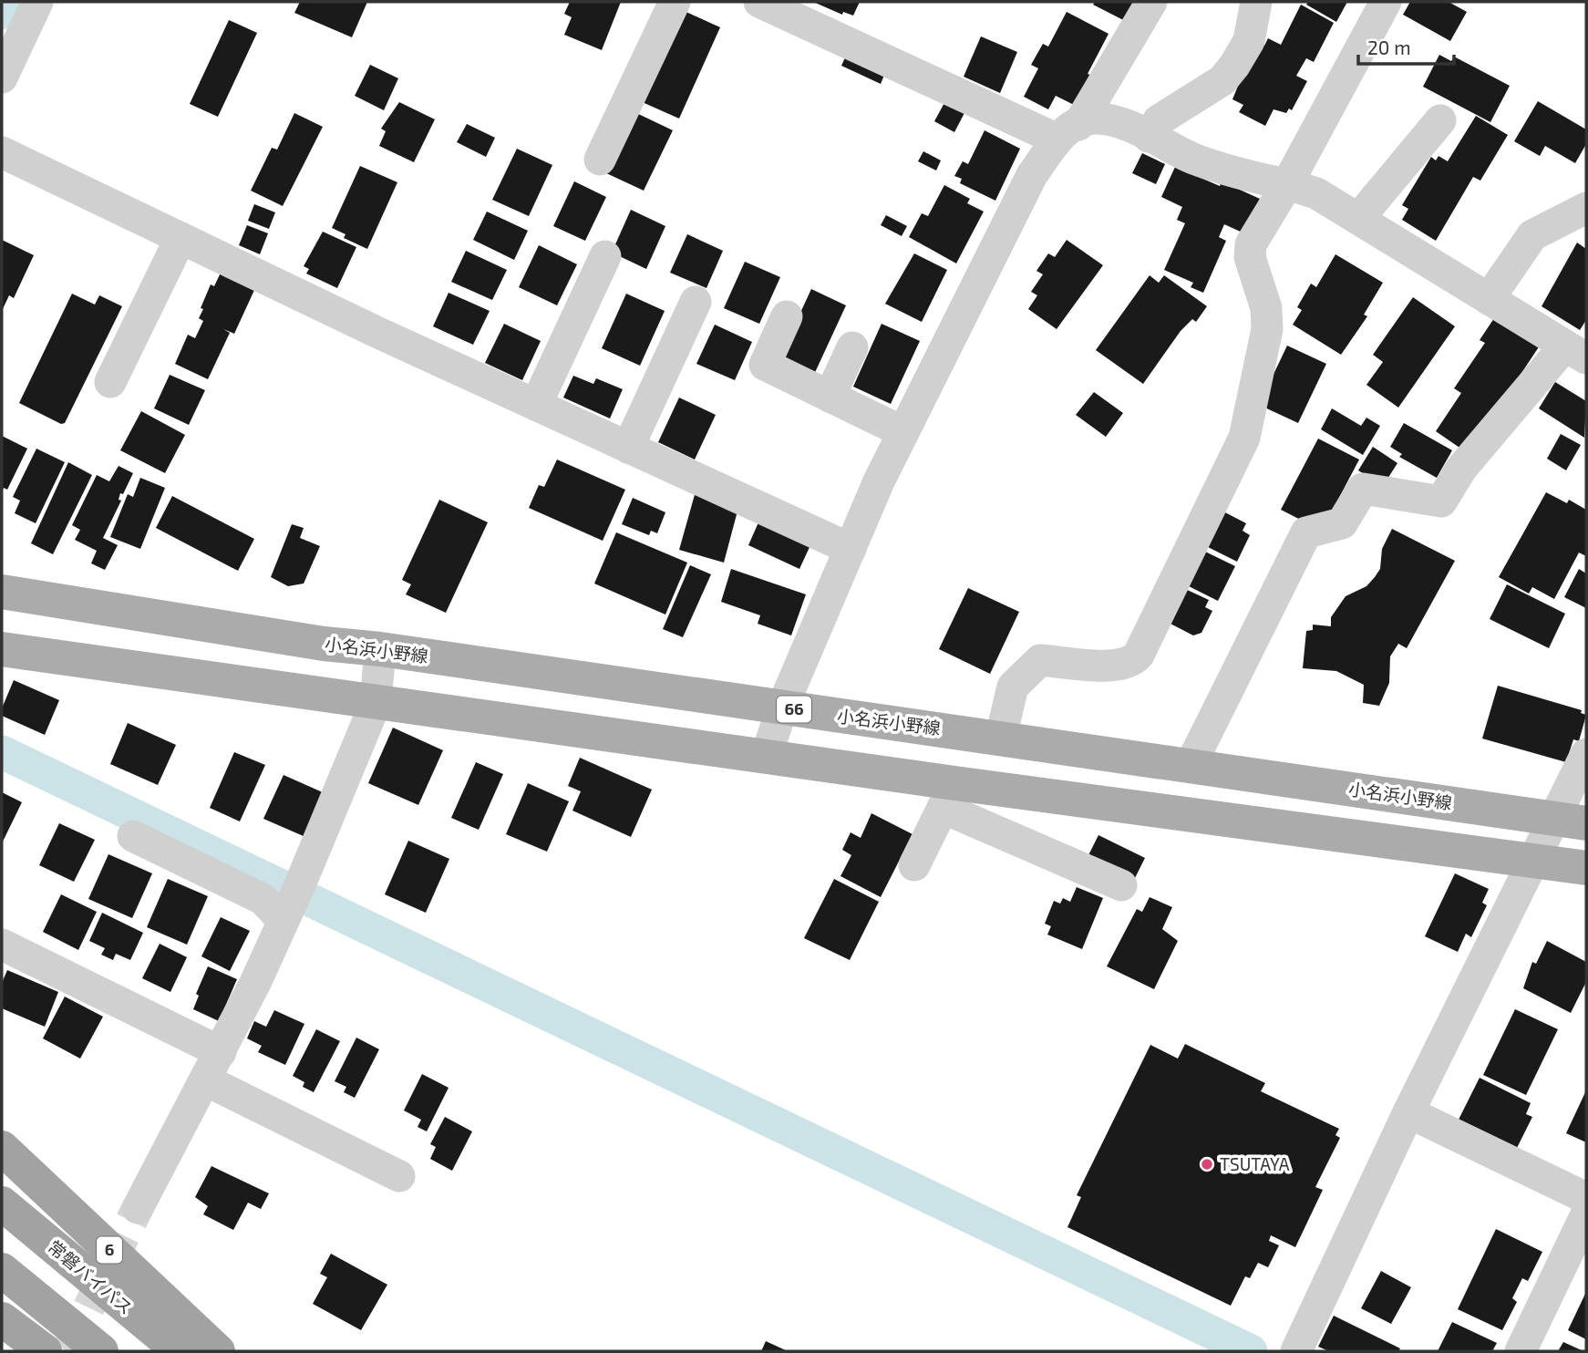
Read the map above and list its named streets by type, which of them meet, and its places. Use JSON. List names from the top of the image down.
{
  "streets": {
    "highway": ["6", "常磐バイパス"],
    "main road": ["小名浜小野線", "66"]
  },
  "places": ["TSUTAYA"],
  "scale_bar": "20 m"
}
